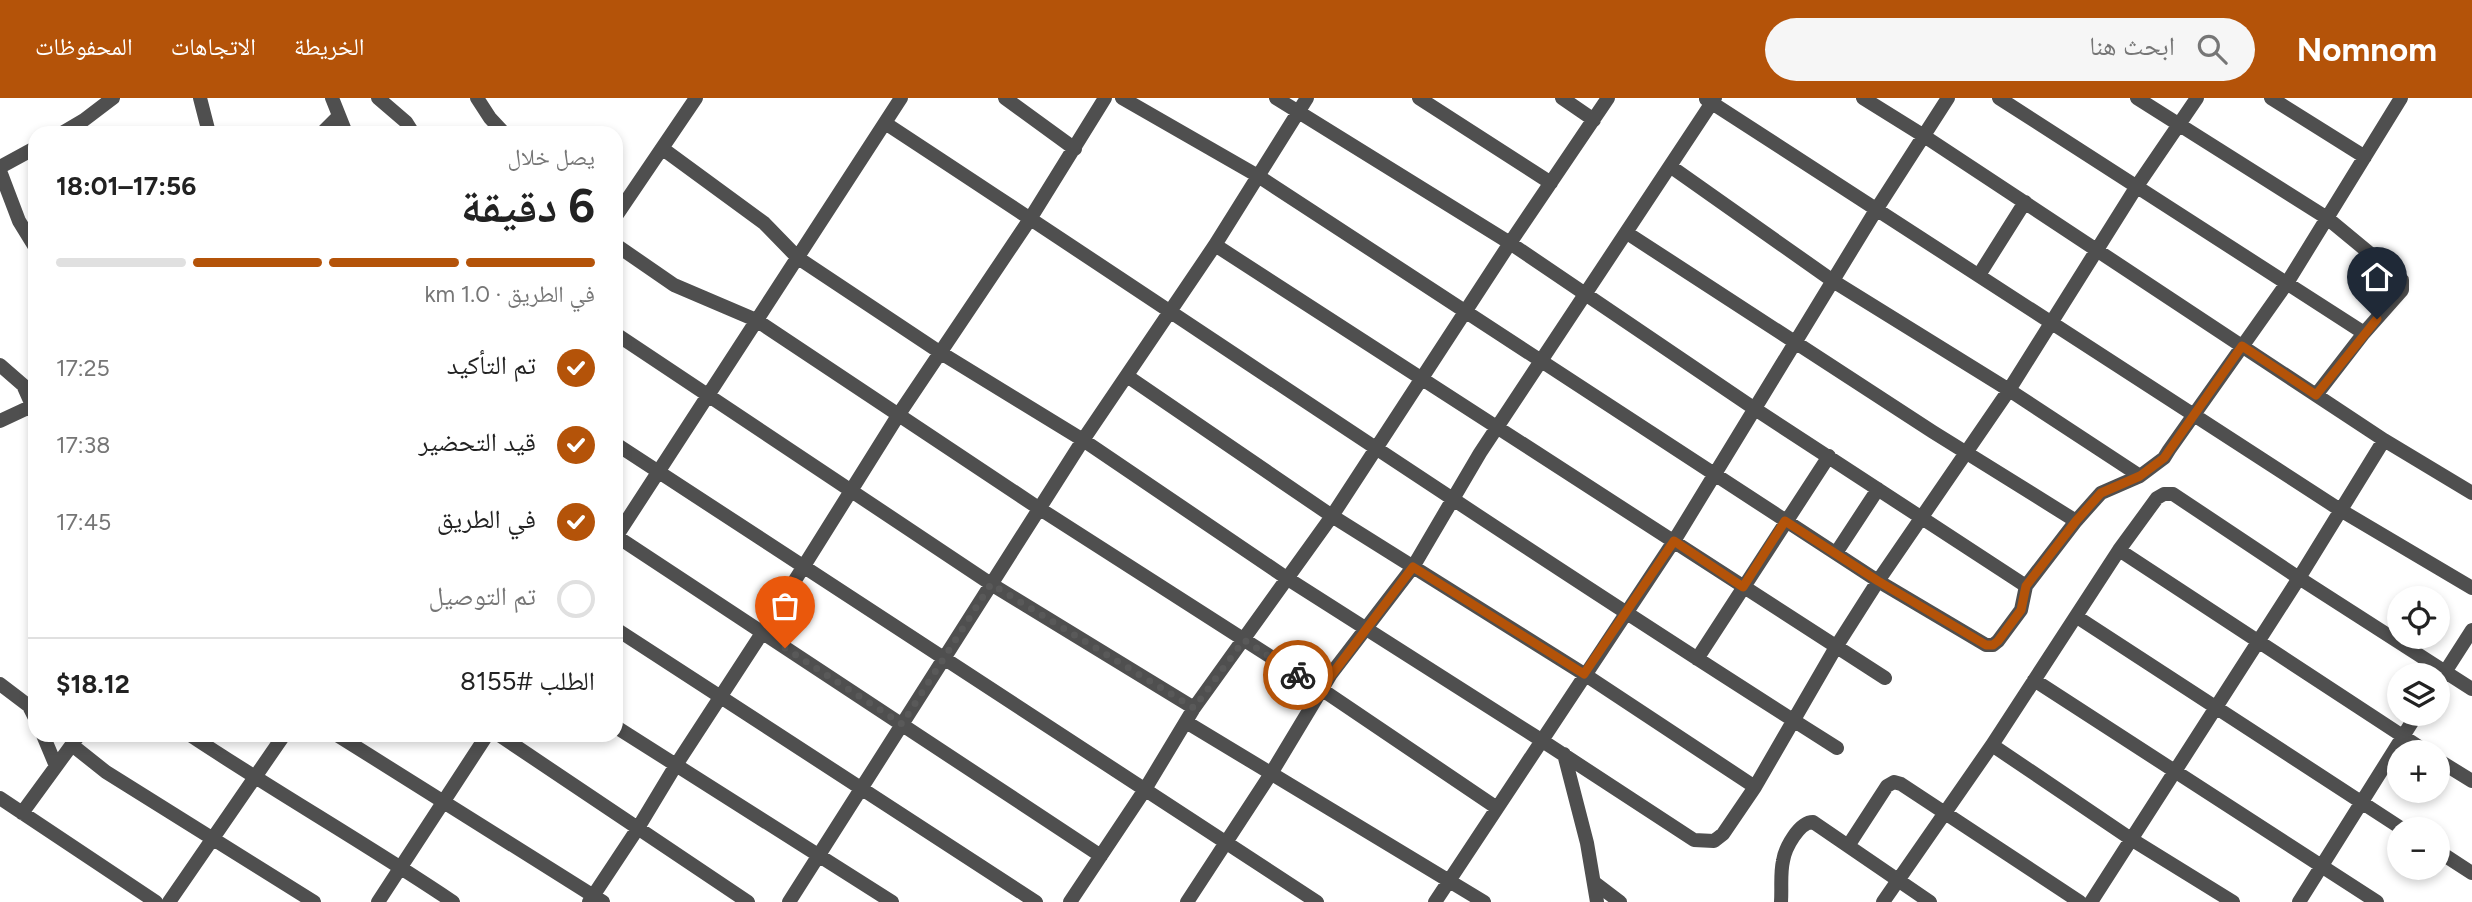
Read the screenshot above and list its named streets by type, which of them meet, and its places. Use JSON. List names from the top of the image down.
{
  "page": {
    "header": "Nomnom",
    "search": "ابحث هنا",
    "nav": ["الخريطة", "الاتجاهات", "المحفوظات"],
    "heading": ["6 دقيقة", "يصل خلال", "17:56–18:01"],
    "panel": ["الطلب #8155", "$18.12"],
    "bar": "في الطريق · 1.0 km",
    "list": [
      ["تم التأكيد", "17:25"],
      ["قيد التحضير", "17:38"],
      ["في الطريق", "17:45"],
      "تم التوصيل"
    ],
    "map_buttons": ["+", "−"]
  }
}
